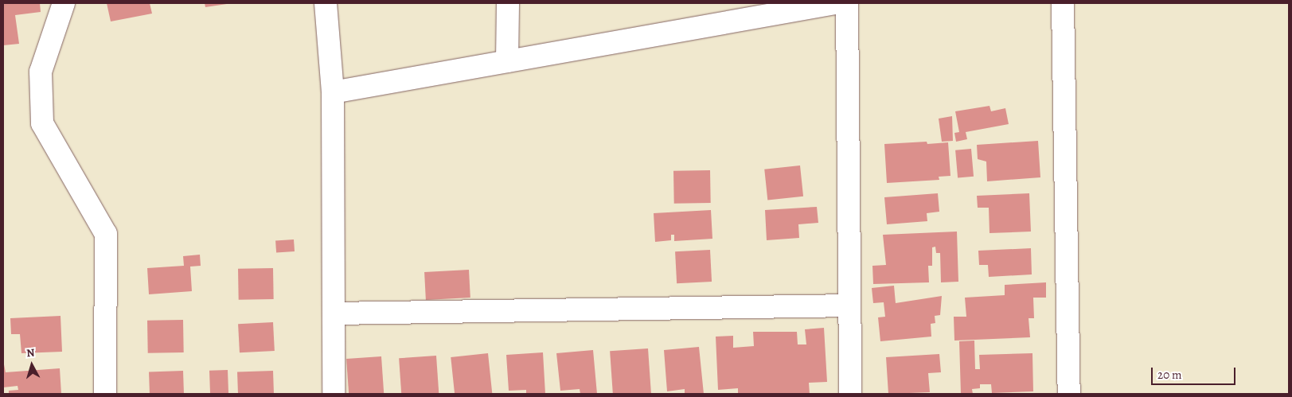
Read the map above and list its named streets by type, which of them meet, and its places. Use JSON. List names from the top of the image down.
{
  "scale_bar": "20 m",
  "north": "top"
}
